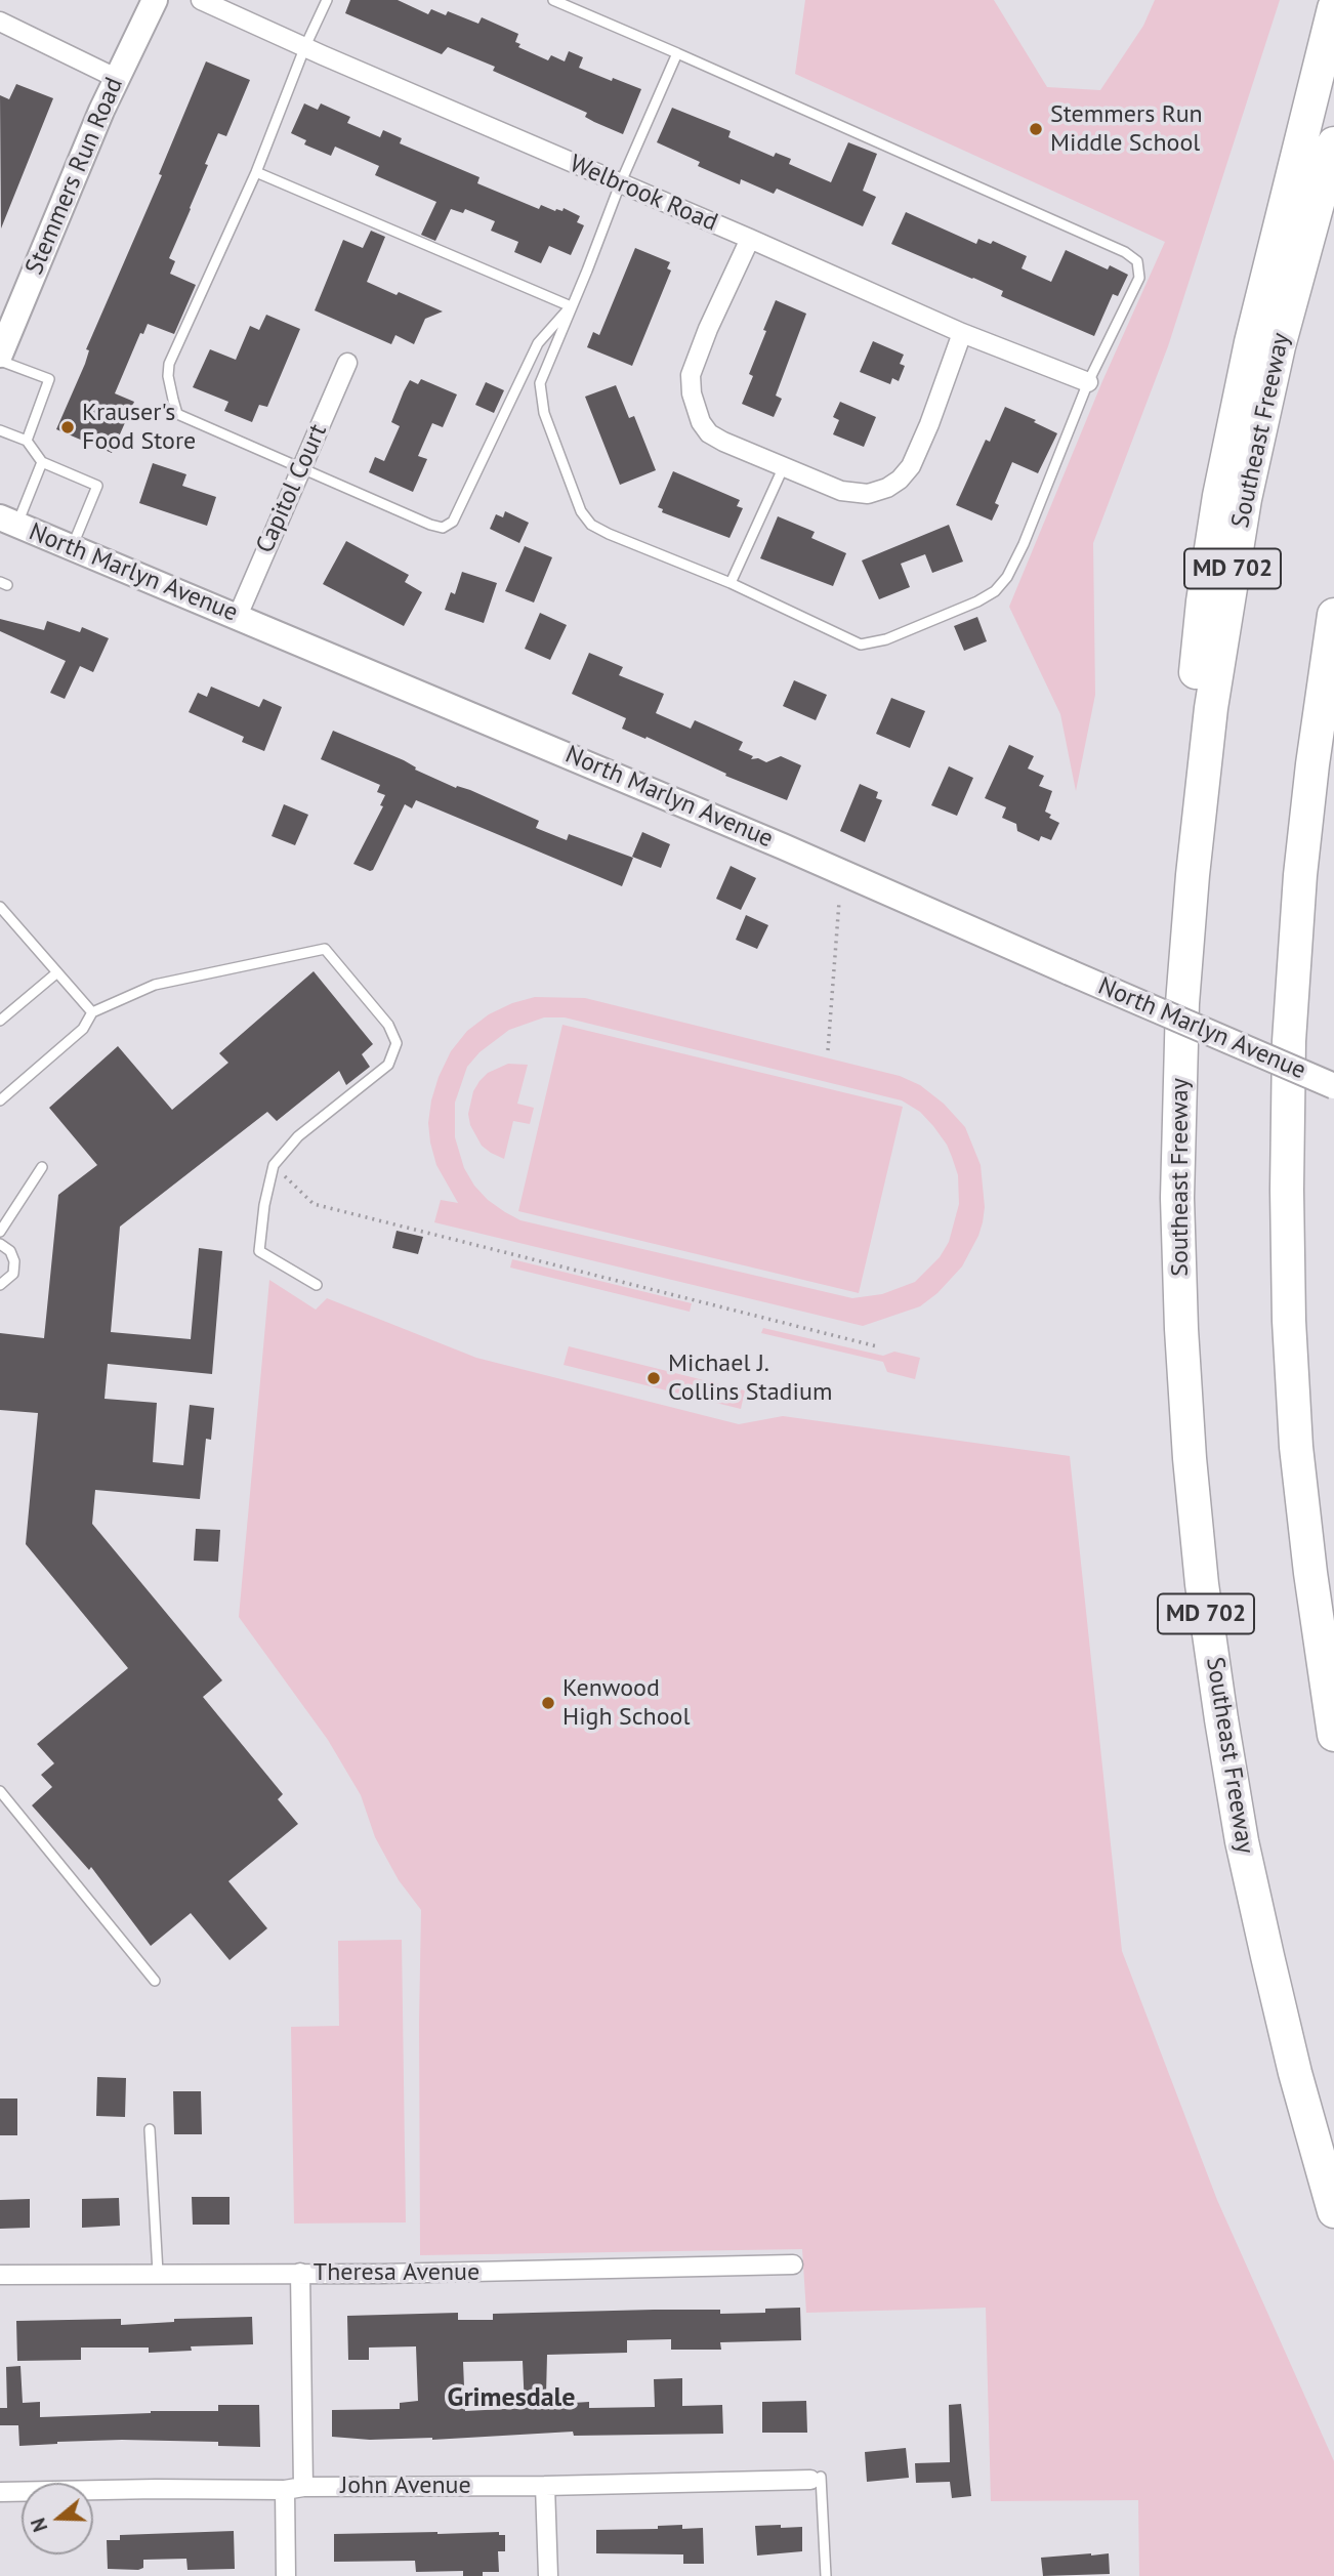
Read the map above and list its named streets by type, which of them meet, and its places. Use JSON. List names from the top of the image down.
{
  "streets": {
    "highway": ["Southeast Freeway", "MD 702"],
    "street": [
      "Stemmers Run Road",
      "Welbrook Road",
      "Capitol Court",
      "North Marlyn Avenue",
      "Theresa Avenue",
      "John Avenue"
    ]
  },
  "crossings": [
    ["Capitol Court", "North Marlyn Avenue"]
  ],
  "districts": ["Grimesdale"],
  "places": [
    "Stemmers Run Middle School",
    "Krauser's Food Store",
    "Michael J. Collins Stadium",
    "Kenwood High School"
  ],
  "north": "left"
}
